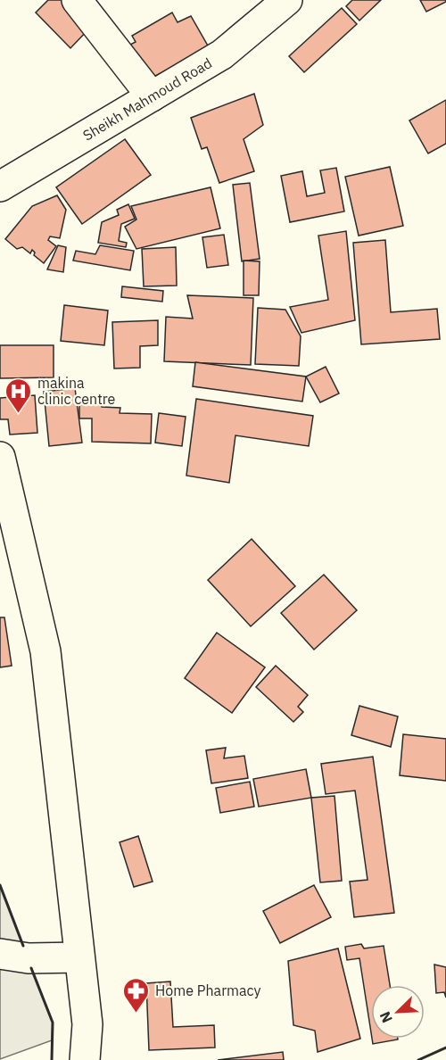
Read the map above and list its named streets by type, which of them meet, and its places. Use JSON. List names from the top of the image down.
{
  "streets": {
    "street": ["Sheikh Mahmoud Road"]
  },
  "places": {
    "hospital": ["makina clinic centre"],
    "pharmacy": ["Home Pharmacy"]
  },
  "north": "bottom left"
}
